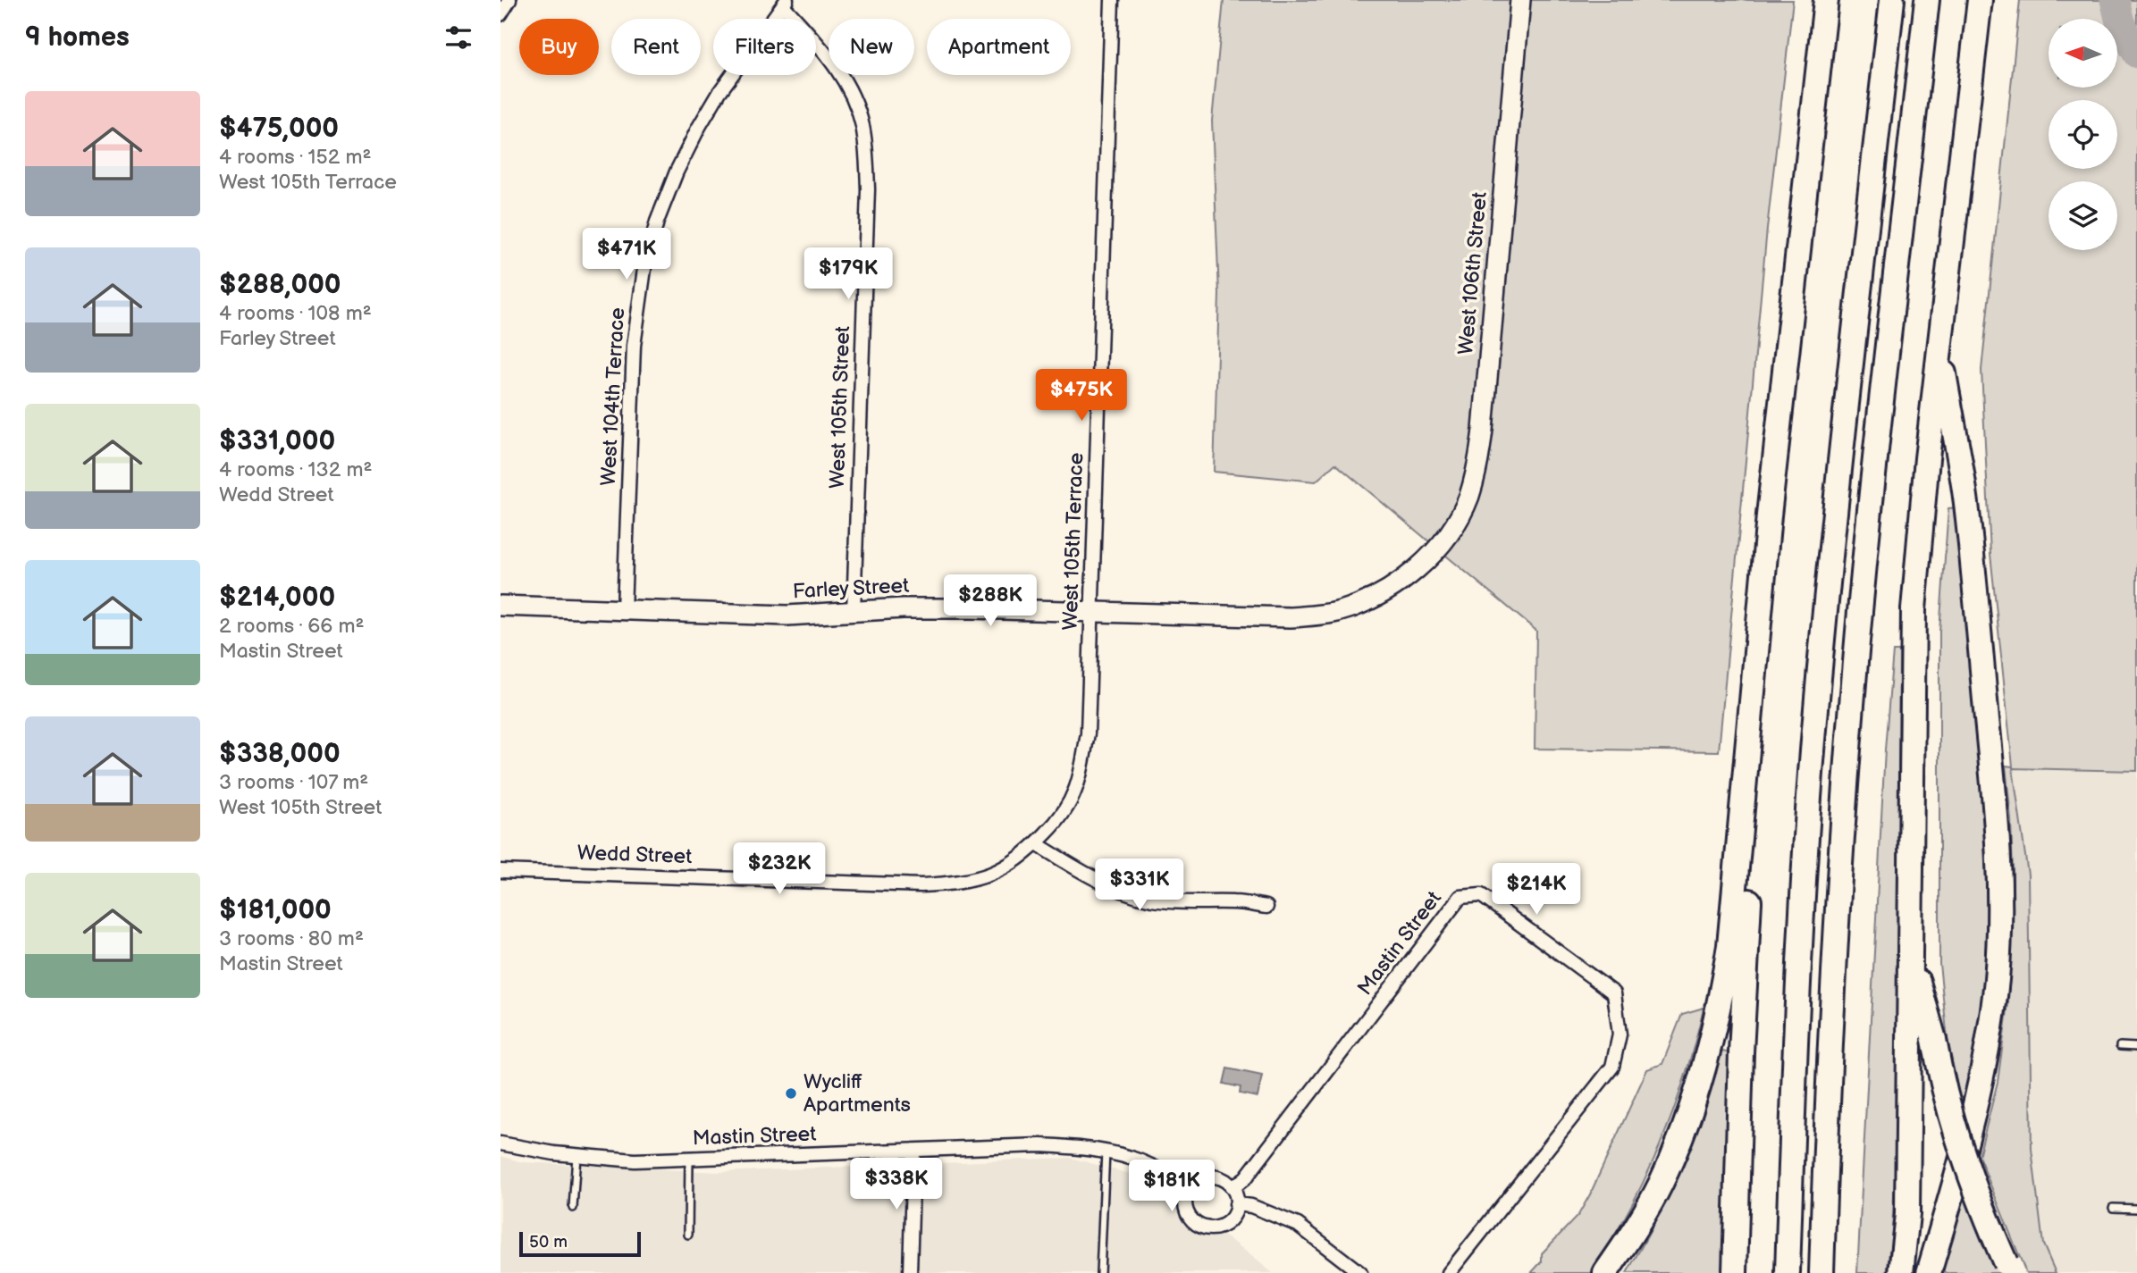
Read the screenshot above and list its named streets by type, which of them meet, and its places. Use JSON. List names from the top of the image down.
{
  "streets": {
    "street": [
      "West 106th Street",
      "West 104th Terrace",
      "West 105th Street",
      "West 105th Terrace",
      "Farley Street",
      "Wedd Street",
      "Mastin Street"
    ]
  },
  "crossings": [
    ["West 106th Street", "Farley Street"],
    ["West 104th Terrace", "West 105th Street"],
    ["West 104th Terrace", "Farley Street"],
    ["West 105th Street", "Farley Street"],
    ["West 105th Terrace", "Farley Street"],
    ["West 105th Terrace", "Wedd Street"]
  ],
  "places": ["Wycliff Apartments"],
  "scale_bar": "50 m",
  "north": "left",
  "page": {
    "heading": "9 homes",
    "chip": [
      "Buy",
      "Rent",
      "Filters",
      "New",
      "Apartment"
    ],
    "list": [
      {
        "name": "$475,000",
        "note": "4 rooms · 152 m² · West 105th Terrace"
      },
      {
        "name": "$288,000",
        "note": "4 rooms · 108 m² · Farley Street"
      },
      {
        "name": "$331,000",
        "note": "4 rooms · 132 m² · Wedd Street"
      },
      {
        "name": "$214,000",
        "note": "2 rooms · 66 m² · Mastin Street"
      },
      {
        "name": "$338,000",
        "note": "3 rooms · 107 m² · West 105th Street"
      },
      {
        "name": "$181,000",
        "note": "3 rooms · 80 m² · Mastin Street"
      }
    ],
    "price": [
      "$471K",
      "$179K",
      "$475K",
      "$288K",
      "$232K",
      "$331K",
      "$214K",
      "$338K",
      "$181K"
    ],
    "scale": "50 m"
  }
}
